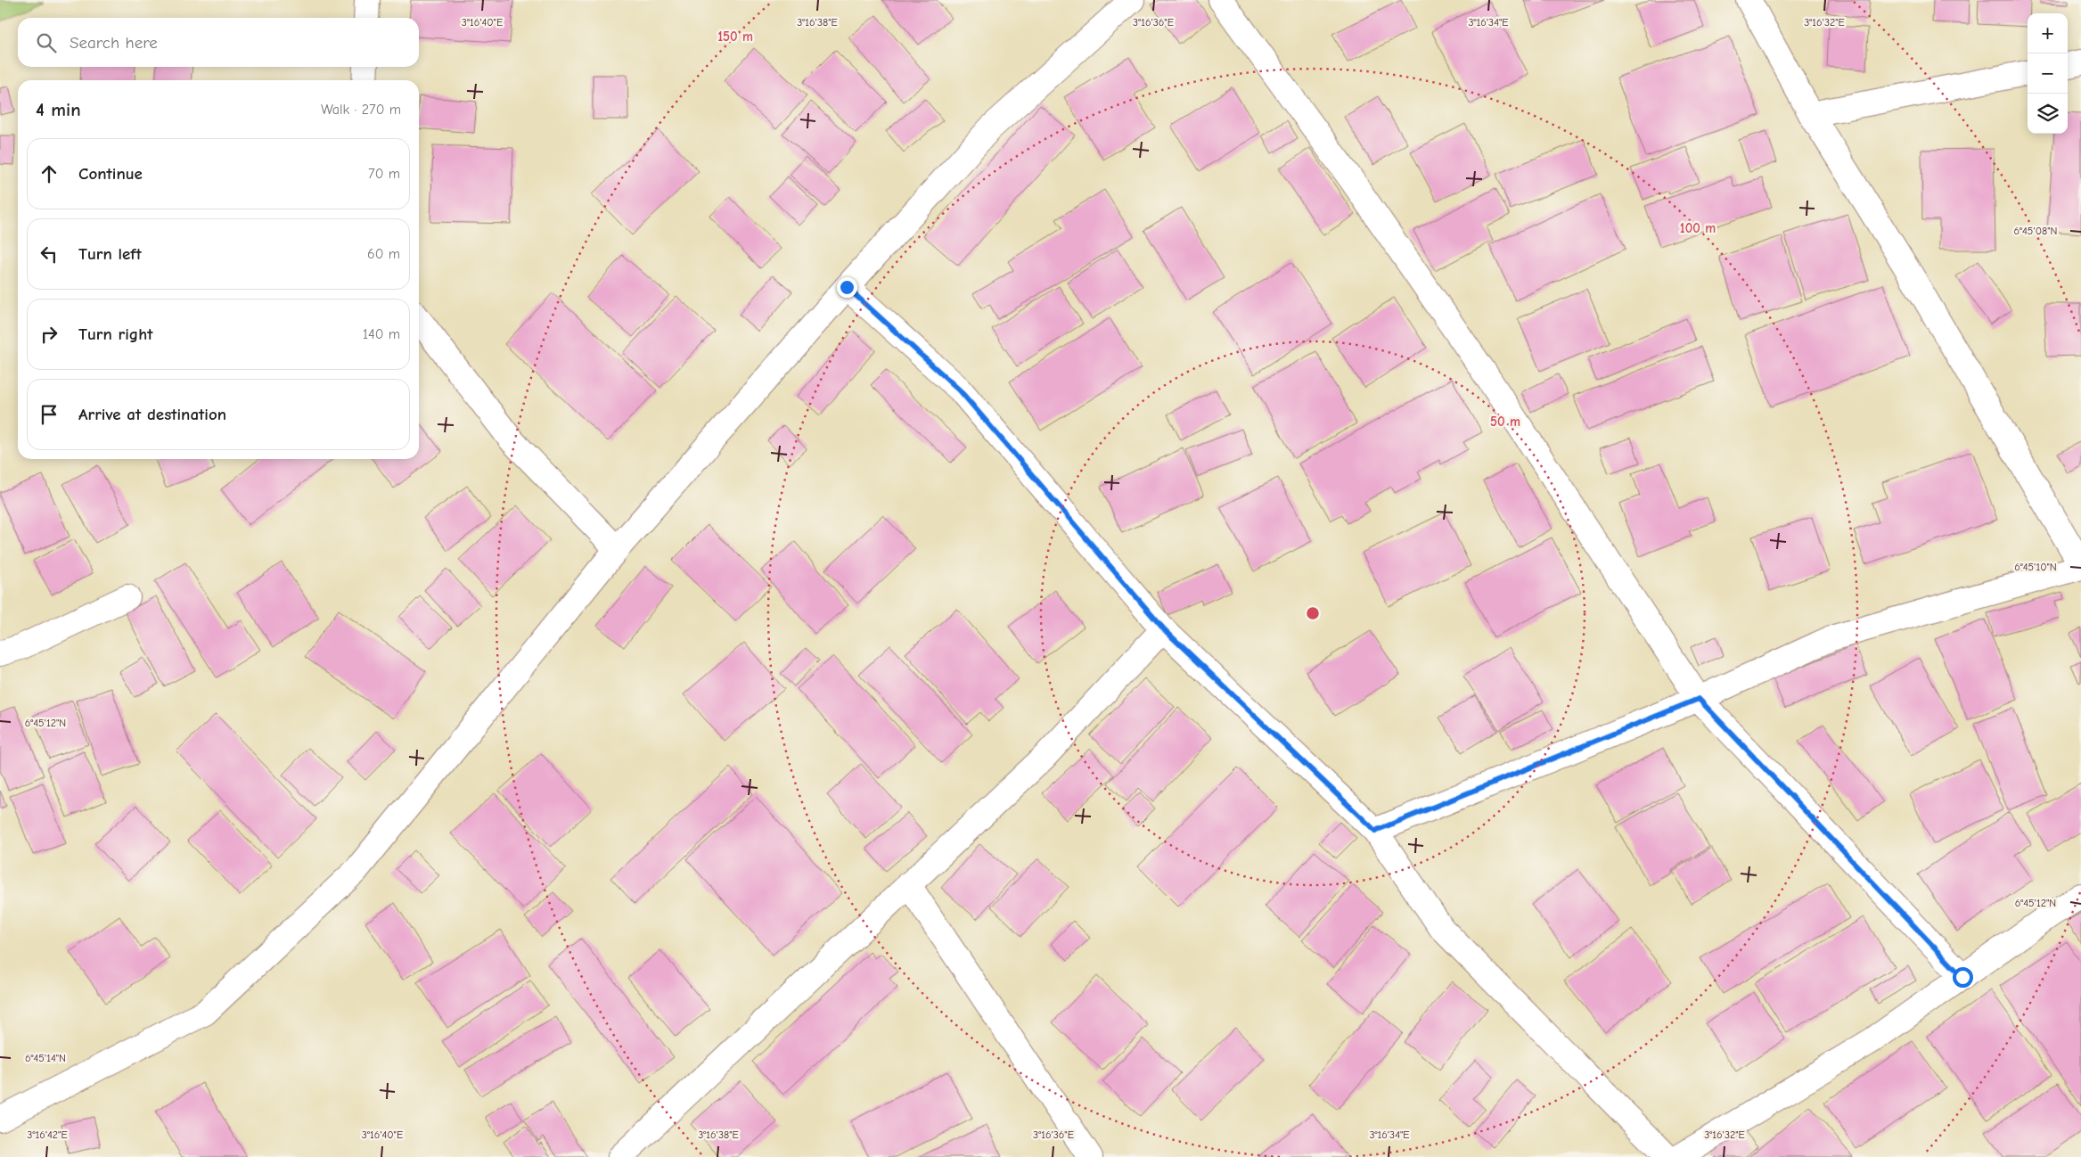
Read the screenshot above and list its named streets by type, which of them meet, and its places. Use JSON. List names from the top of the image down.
{
  "page": {
    "map_buttons": ["+", "−"],
    "search": "Search here",
    "heading": ["4 min", "Walk · 270 m"],
    "list": [
      ["Continue", "70 m"],
      ["Turn left", "60 m"],
      ["Turn right", "140 m"],
      "Arrive at destination"
    ]
  },
  "coordinates": [
    "3°16'34\"E",
    "3°16'40\"E",
    "3°16'38\"E",
    "3°16'36\"E",
    "3°16'32\"E",
    "6°45'08\"N",
    "6°45'10\"N",
    "6°45'12\"N",
    "6°45'14\"N",
    "3°16'42\"E"
  ],
  "rings": ["150 m", "100 m", "50 m"]
}
